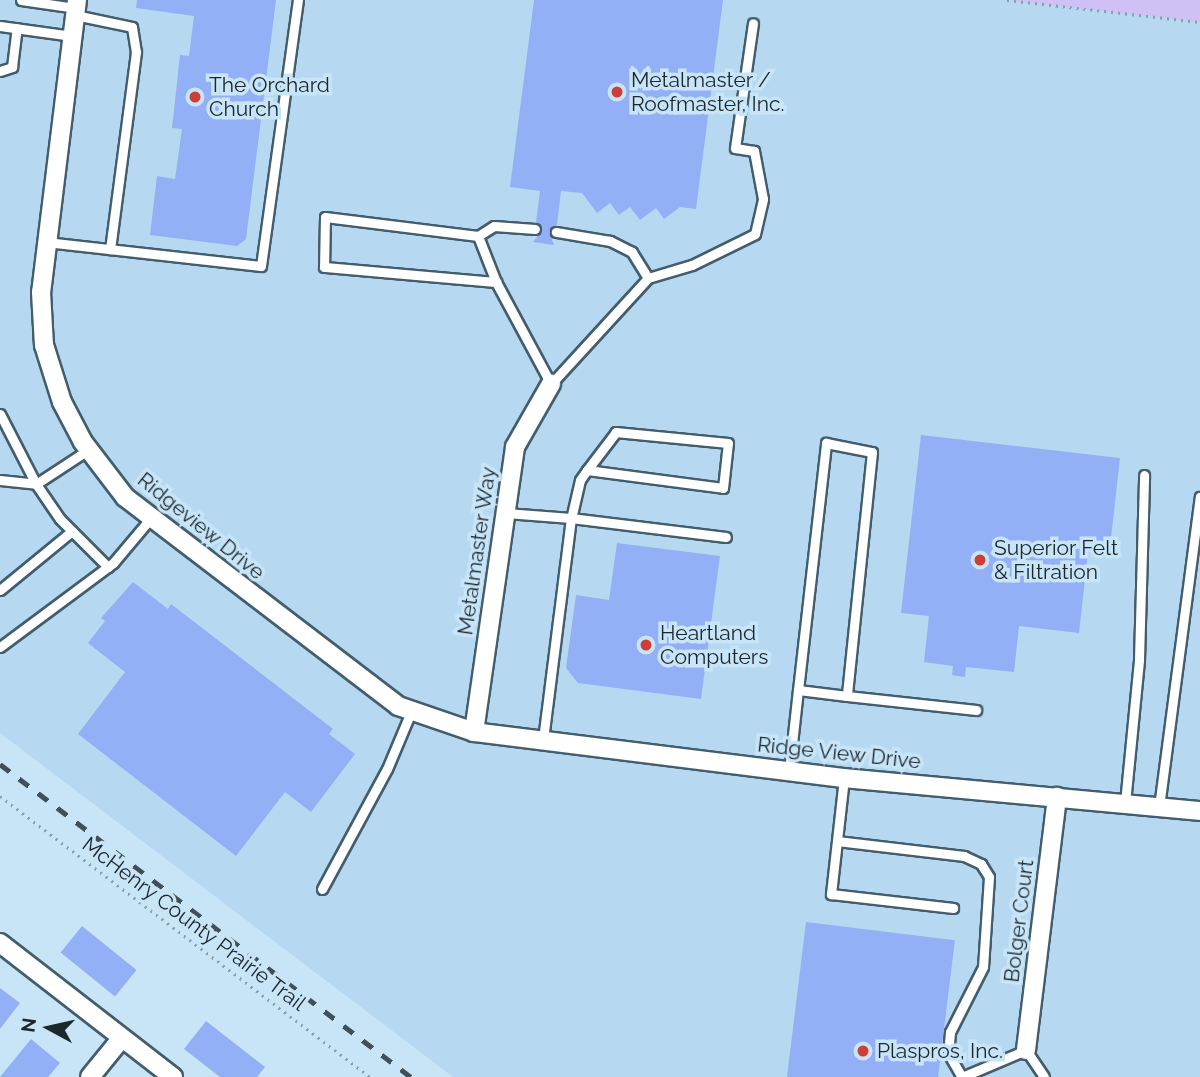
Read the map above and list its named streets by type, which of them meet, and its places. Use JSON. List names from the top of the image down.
{
  "streets": {
    "street": [
      "Ridgeview Drive",
      "Metalmaster Way",
      "Ridge View Drive",
      "Bolger Court"
    ],
    "path": ["McHenry County Prairie Trail"]
  },
  "crossings": [
    ["Ridgeview Drive", "Metalmaster Way"],
    ["Ridgeview Drive", "Ridge View Drive"],
    ["Metalmaster Way", "Ridge View Drive"],
    ["Ridge View Drive", "Bolger Court"]
  ],
  "places": [
    "Metalmaster / Roofmaster, Inc.",
    "The Orchard Church",
    "Superior Felt & Filtration",
    "Heartland Computers",
    "Plaspros, Inc."
  ],
  "north": "left"
}
